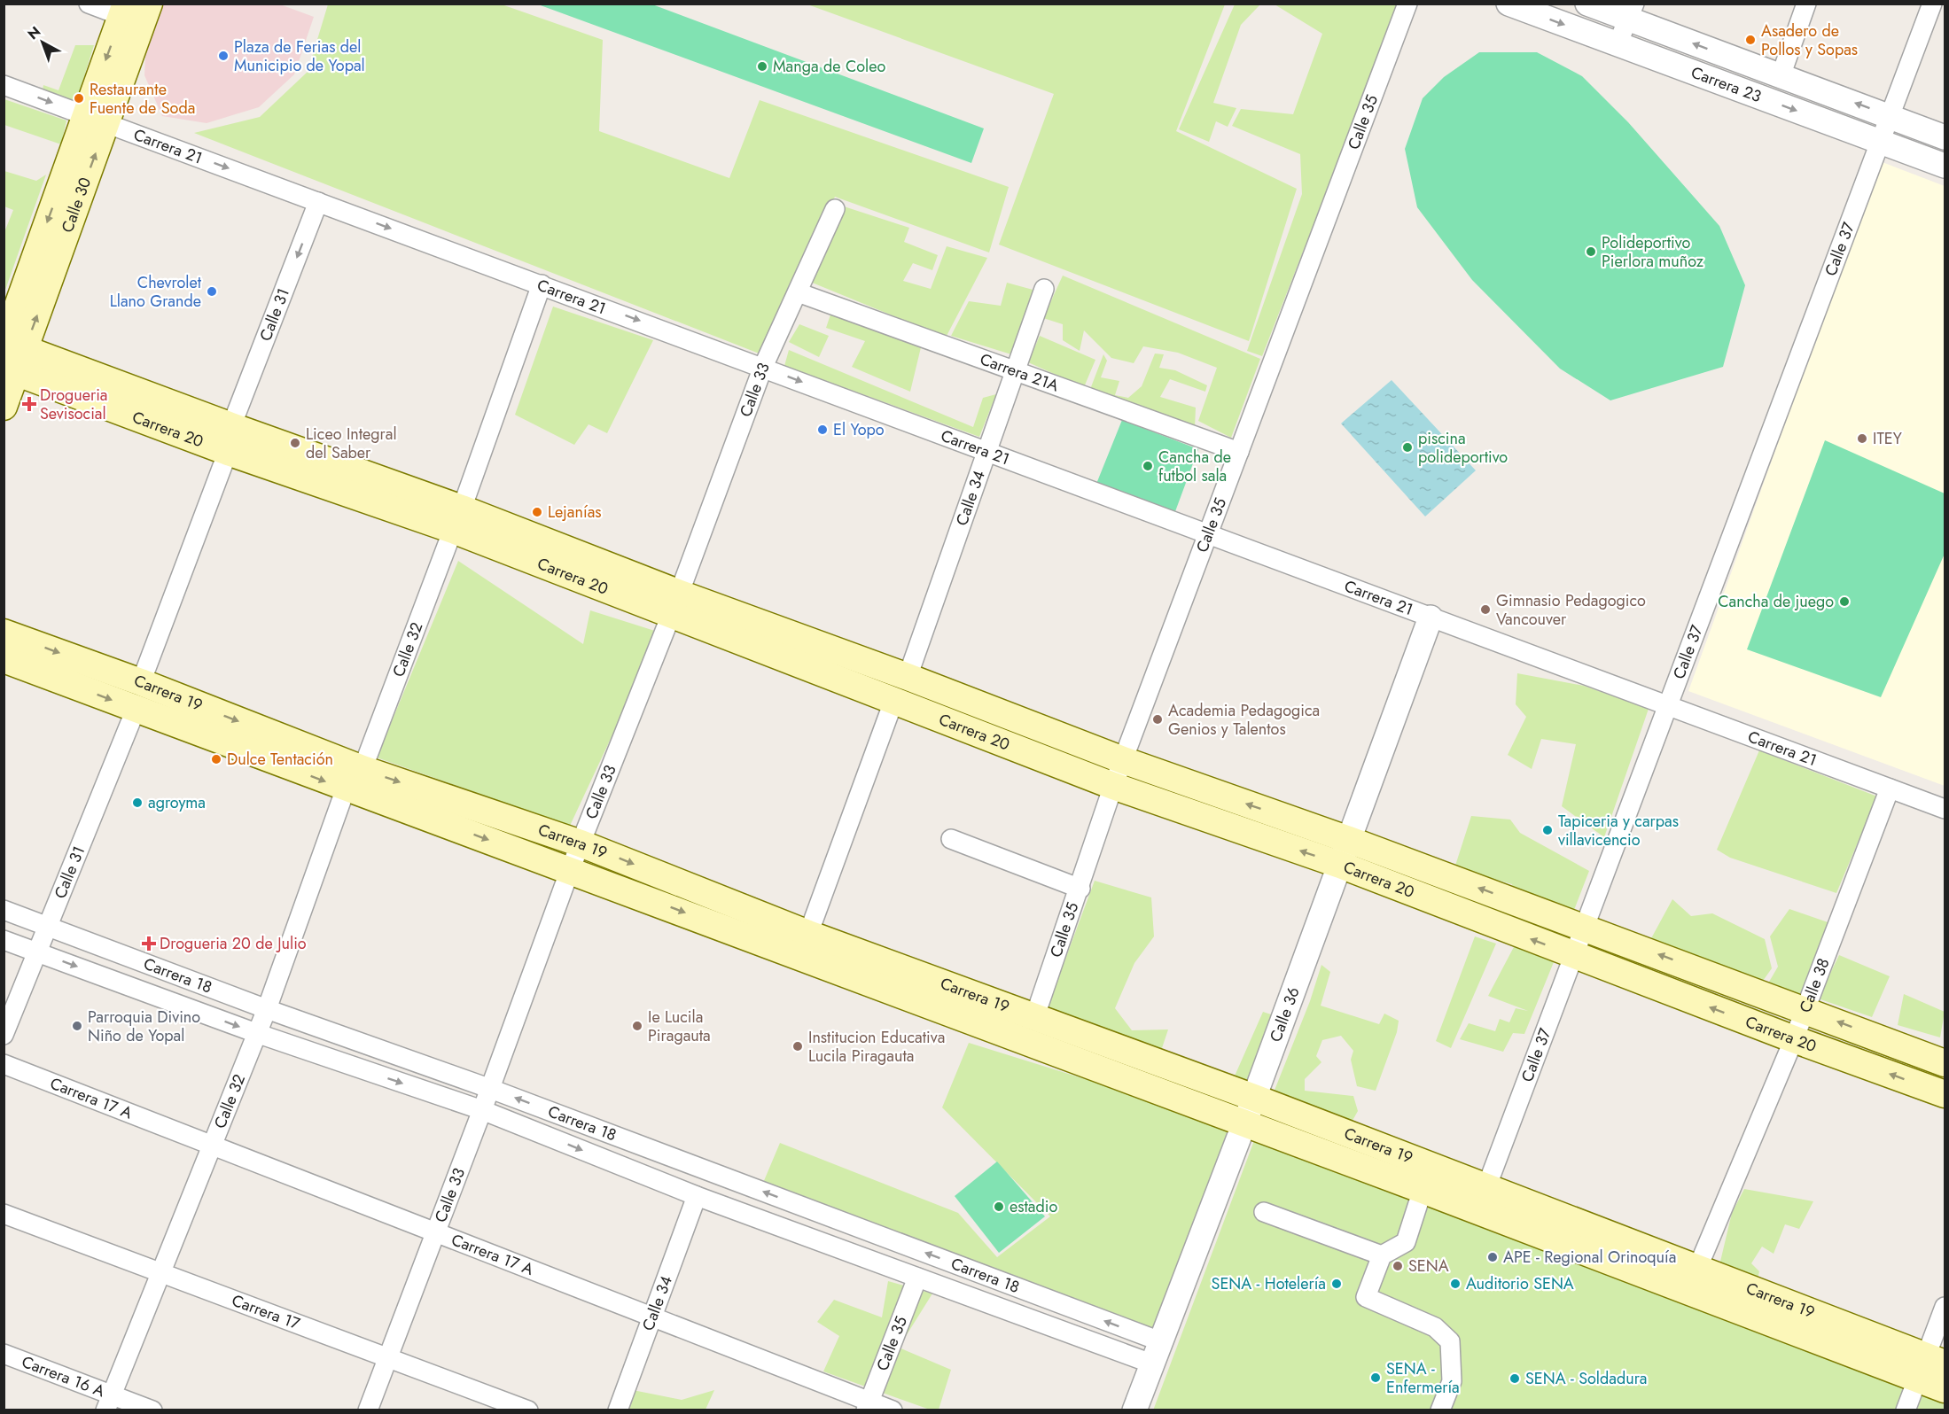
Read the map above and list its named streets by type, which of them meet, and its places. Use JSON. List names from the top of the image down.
{
  "streets": {
    "main road": ["Calle 30", "Carrera 20", "Carrera 19"],
    "street": [
      "Carrera 23",
      "Calle 35",
      "Carrera 21",
      "Calle 37",
      "Calle 31",
      "Carrera 21A",
      "Calle 33",
      "Calle 34",
      "Calle 32",
      "Carrera 18",
      "Calle 38",
      "Calle 36",
      "Carrera 17 A",
      "Carrera 17",
      "Carrera 16 A"
    ]
  },
  "crossings": [
    ["Carrera 23", "Calle 37"],
    ["Calle 35", "Carrera 21"],
    ["Calle 35", "Carrera 21A"],
    ["Calle 35", "Carrera 20"],
    ["Calle 35", "Carrera 19"],
    ["Calle 35", "Carrera 18"],
    ["Calle 35", "Carrera 17 A"],
    ["Carrera 21", "Calle 30"],
    ["Carrera 21", "Calle 37"],
    ["Carrera 21", "Calle 31"],
    ["Carrera 21", "Calle 33"],
    ["Carrera 21", "Calle 34"],
    ["Carrera 21", "Calle 32"],
    ["Carrera 21", "Calle 38"],
    ["Carrera 21", "Calle 36"],
    ["Calle 30", "Carrera 20"],
    ["Calle 37", "Carrera 20"],
    ["Calle 37", "Carrera 19"],
    ["Calle 31", "Carrera 20"],
    ["Calle 31", "Carrera 19"],
    ["Calle 31", "Carrera 18"],
    ["Carrera 21A", "Calle 33"],
    ["Carrera 21A", "Calle 34"],
    ["Calle 33", "Carrera 20"],
    ["Calle 33", "Carrera 19"],
    ["Calle 33", "Carrera 18"],
    ["Calle 33", "Carrera 17 A"],
    ["Calle 33", "Carrera 17"],
    ["Carrera 20", "Calle 34"],
    ["Carrera 20", "Calle 32"],
    ["Carrera 20", "Calle 38"],
    ["Carrera 20", "Calle 36"],
    ["Calle 34", "Carrera 18"],
    ["Calle 34", "Carrera 17 A"],
    ["Calle 32", "Carrera 19"],
    ["Calle 32", "Carrera 18"],
    ["Calle 32", "Carrera 17 A"],
    ["Calle 32", "Carrera 17"],
    ["Calle 32", "Carrera 16 A"],
    ["Carrera 19", "Calle 38"],
    ["Carrera 19", "Calle 36"],
    ["Carrera 18", "Calle 36"]
  ],
  "one_way": ["Carrera 21", "Carrera 20", "Carrera 19"],
  "places": {
    "other": [
      "Asadero de Pollos y Sopas",
      "Plaza de Ferias del Municipio de Yopal",
      "Manga de Coleo",
      "Restaurante Fuente de Soda",
      "Polideportivo Pierlora muñoz",
      "Chevrolet Llano Grande",
      "El Yopo",
      "ITEY",
      "Liceo Integral del Saber",
      "piscina polideportivo",
      "Cancha de futbol sala",
      "Lejanías",
      "Cancha de juego",
      "Gimnasio Pedagogico Vancouver",
      "Academia Pedagogica Genios y Talentos",
      "Dulce Tentación",
      "agroyma",
      "Tapiceria y carpas villavicencio",
      "Parroquia Divino Niño de Yopal",
      "Ie Lucila Piragauta",
      "Institucion Educativa Lucila Piragauta",
      "estadio",
      "APE - Regional Orinoquía",
      "SENA",
      "SENA - Hotelería",
      "Auditorio SENA",
      "SENA - Enfermería",
      "SENA - Soldadura"
    ],
    "health": ["Drogueria Sevisocial", "Drogueria 20 de Julio"]
  },
  "north": "top left"
}
